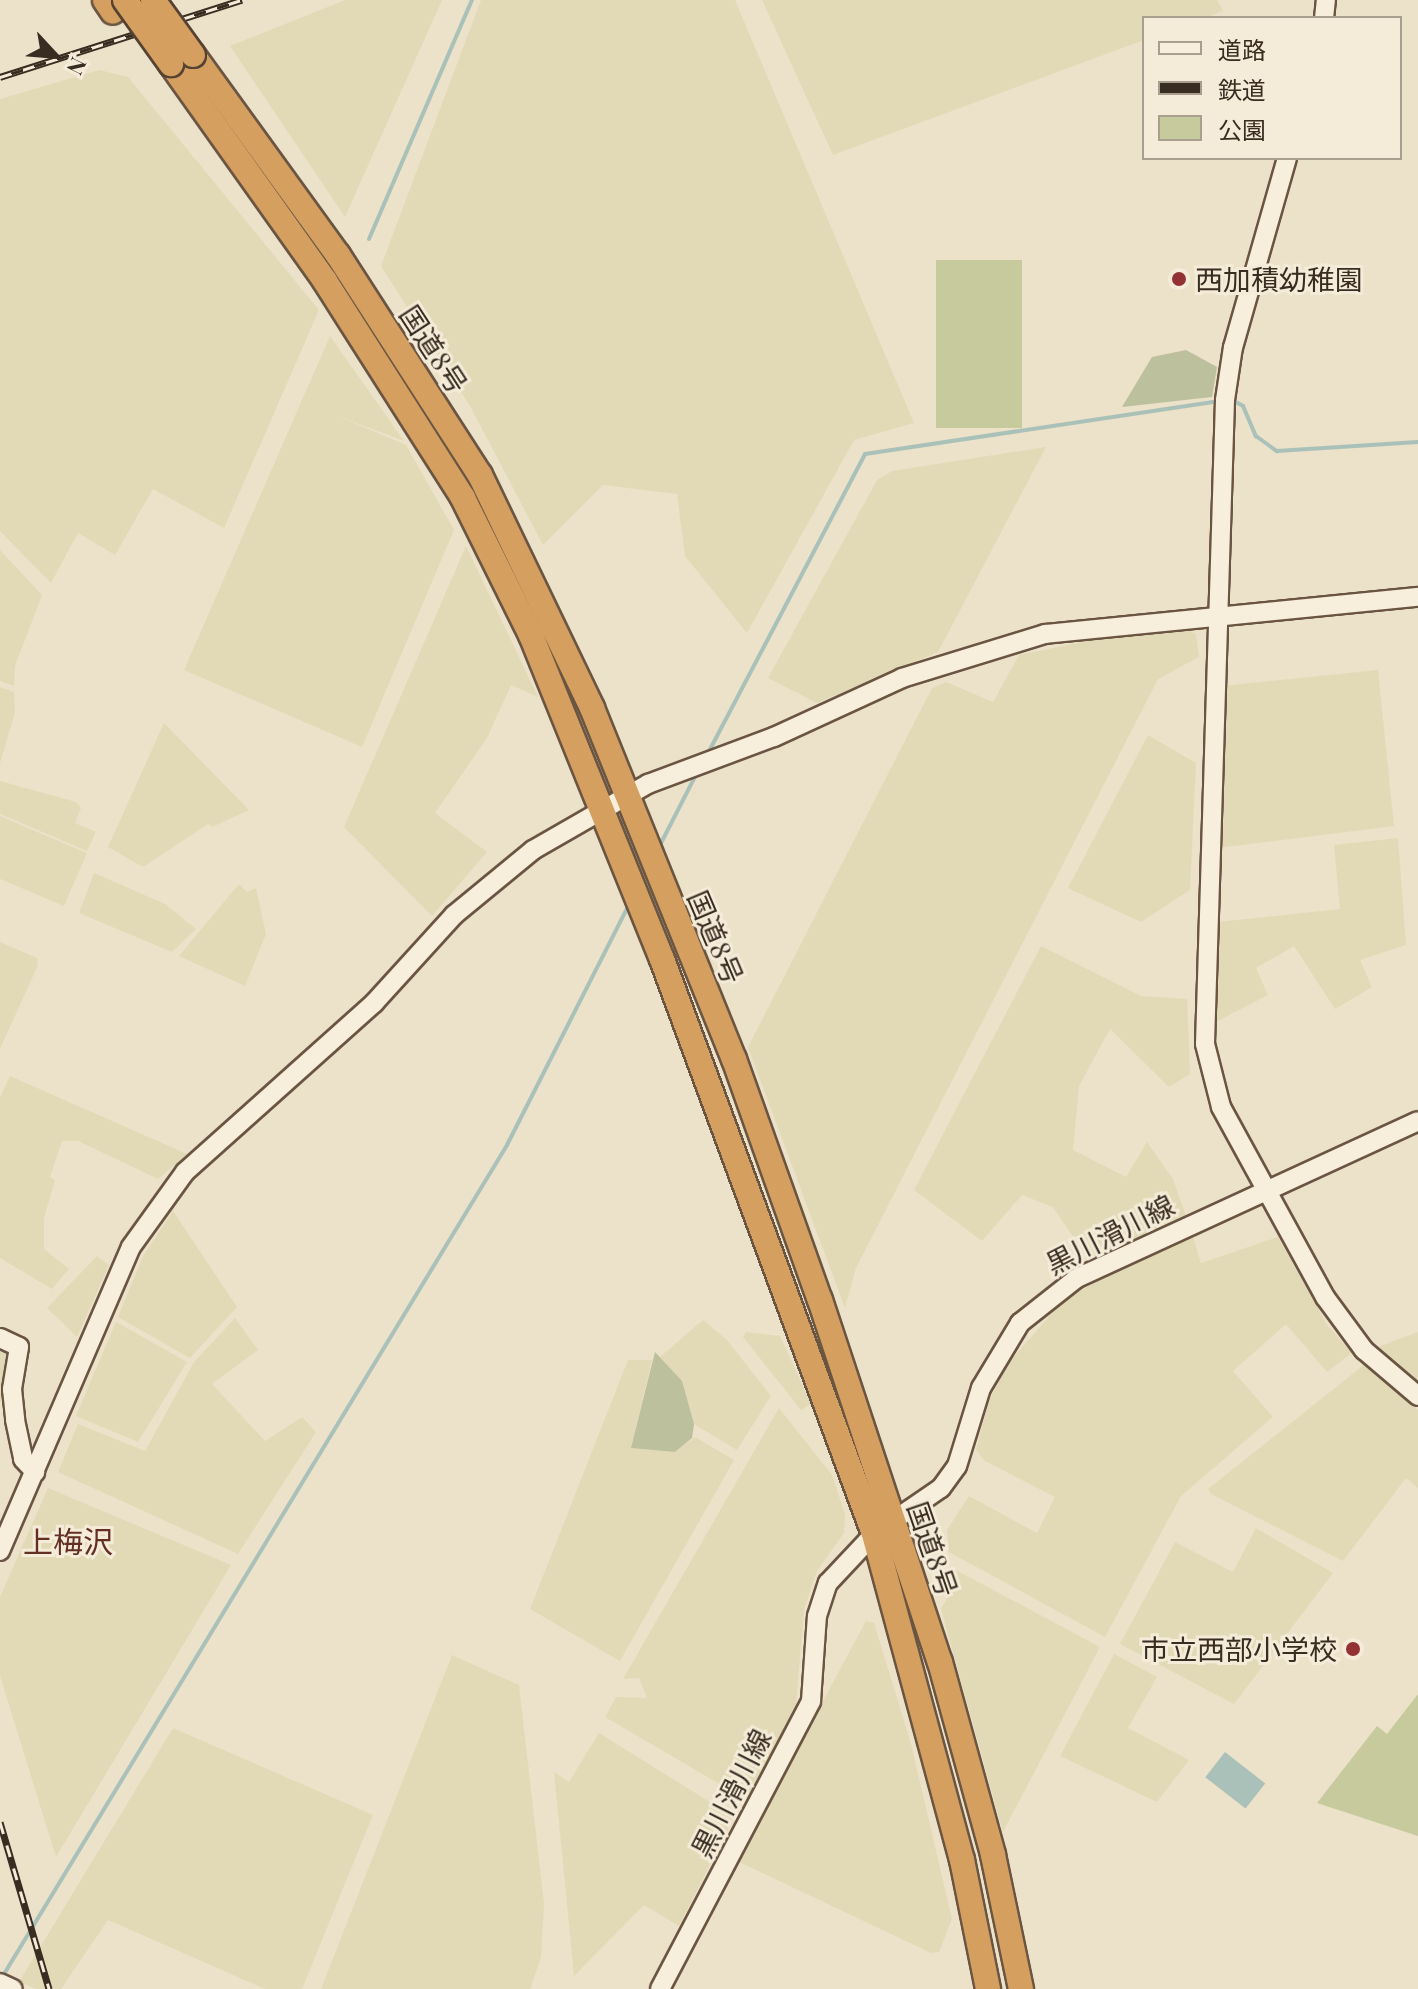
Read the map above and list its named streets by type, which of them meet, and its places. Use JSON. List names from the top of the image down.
{
  "streets": {
    "highway": ["国道8号"],
    "street": ["黒川滑川線"]
  },
  "crossings": [
    ["国道8号", "黒川滑川線"]
  ],
  "districts": ["上梅沢"],
  "places": ["西加積幼稚園", "市立西部小学校"],
  "legend": ["道路", "鉄道", "公園"],
  "north": "bottom right"
}
